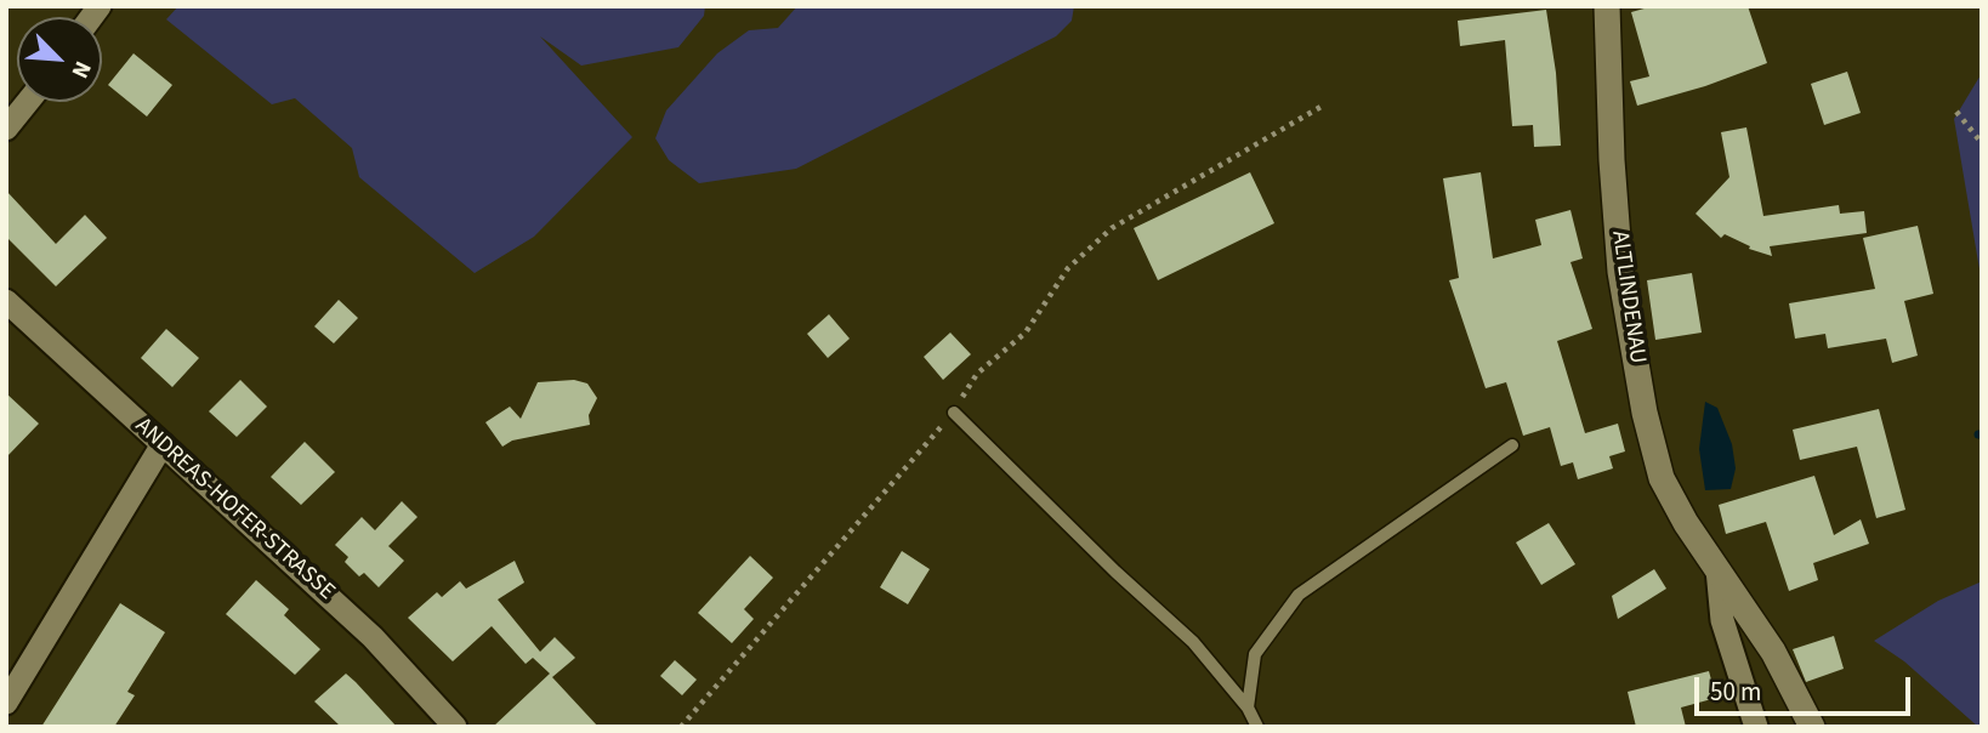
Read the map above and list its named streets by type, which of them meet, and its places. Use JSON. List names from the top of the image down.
{
  "streets": {
    "street": ["ALTLINDENAU", "ANDREAS-HOFER-STRASSE"]
  },
  "scale_bar": "50 m",
  "north": "bottom right"
}
